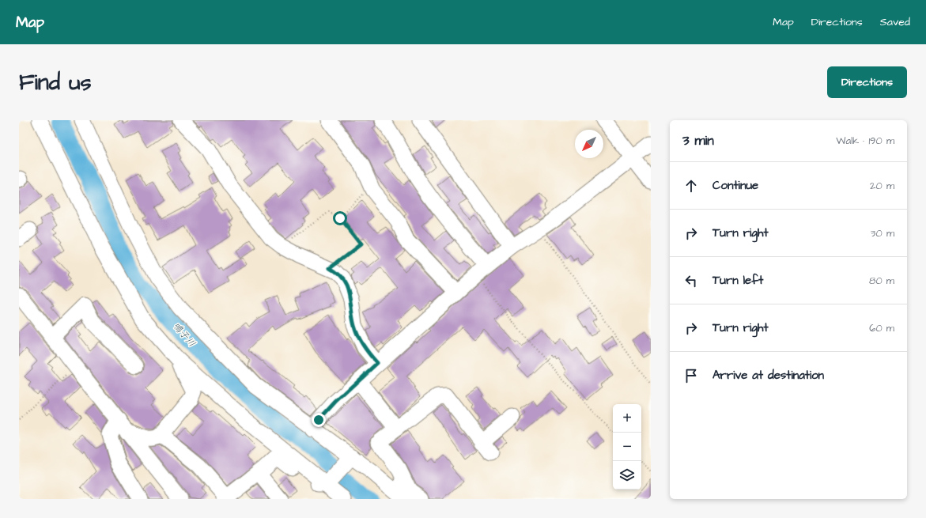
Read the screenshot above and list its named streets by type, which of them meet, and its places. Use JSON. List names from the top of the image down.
{
  "water": ["鳴子川"],
  "north": "bottom left",
  "page": {
    "header": "Map",
    "nav": ["Map", "Directions", "Saved"],
    "buttons": "Directions",
    "title": "Find us",
    "heading": ["3 min", "Walk · 190 m"],
    "list": [
      ["Continue", "20 m"],
      ["Turn right", "30 m"],
      ["Turn left", "80 m"],
      ["Turn right", "60 m"],
      "Arrive at destination"
    ],
    "map_buttons": ["+", "−"]
  }
}
